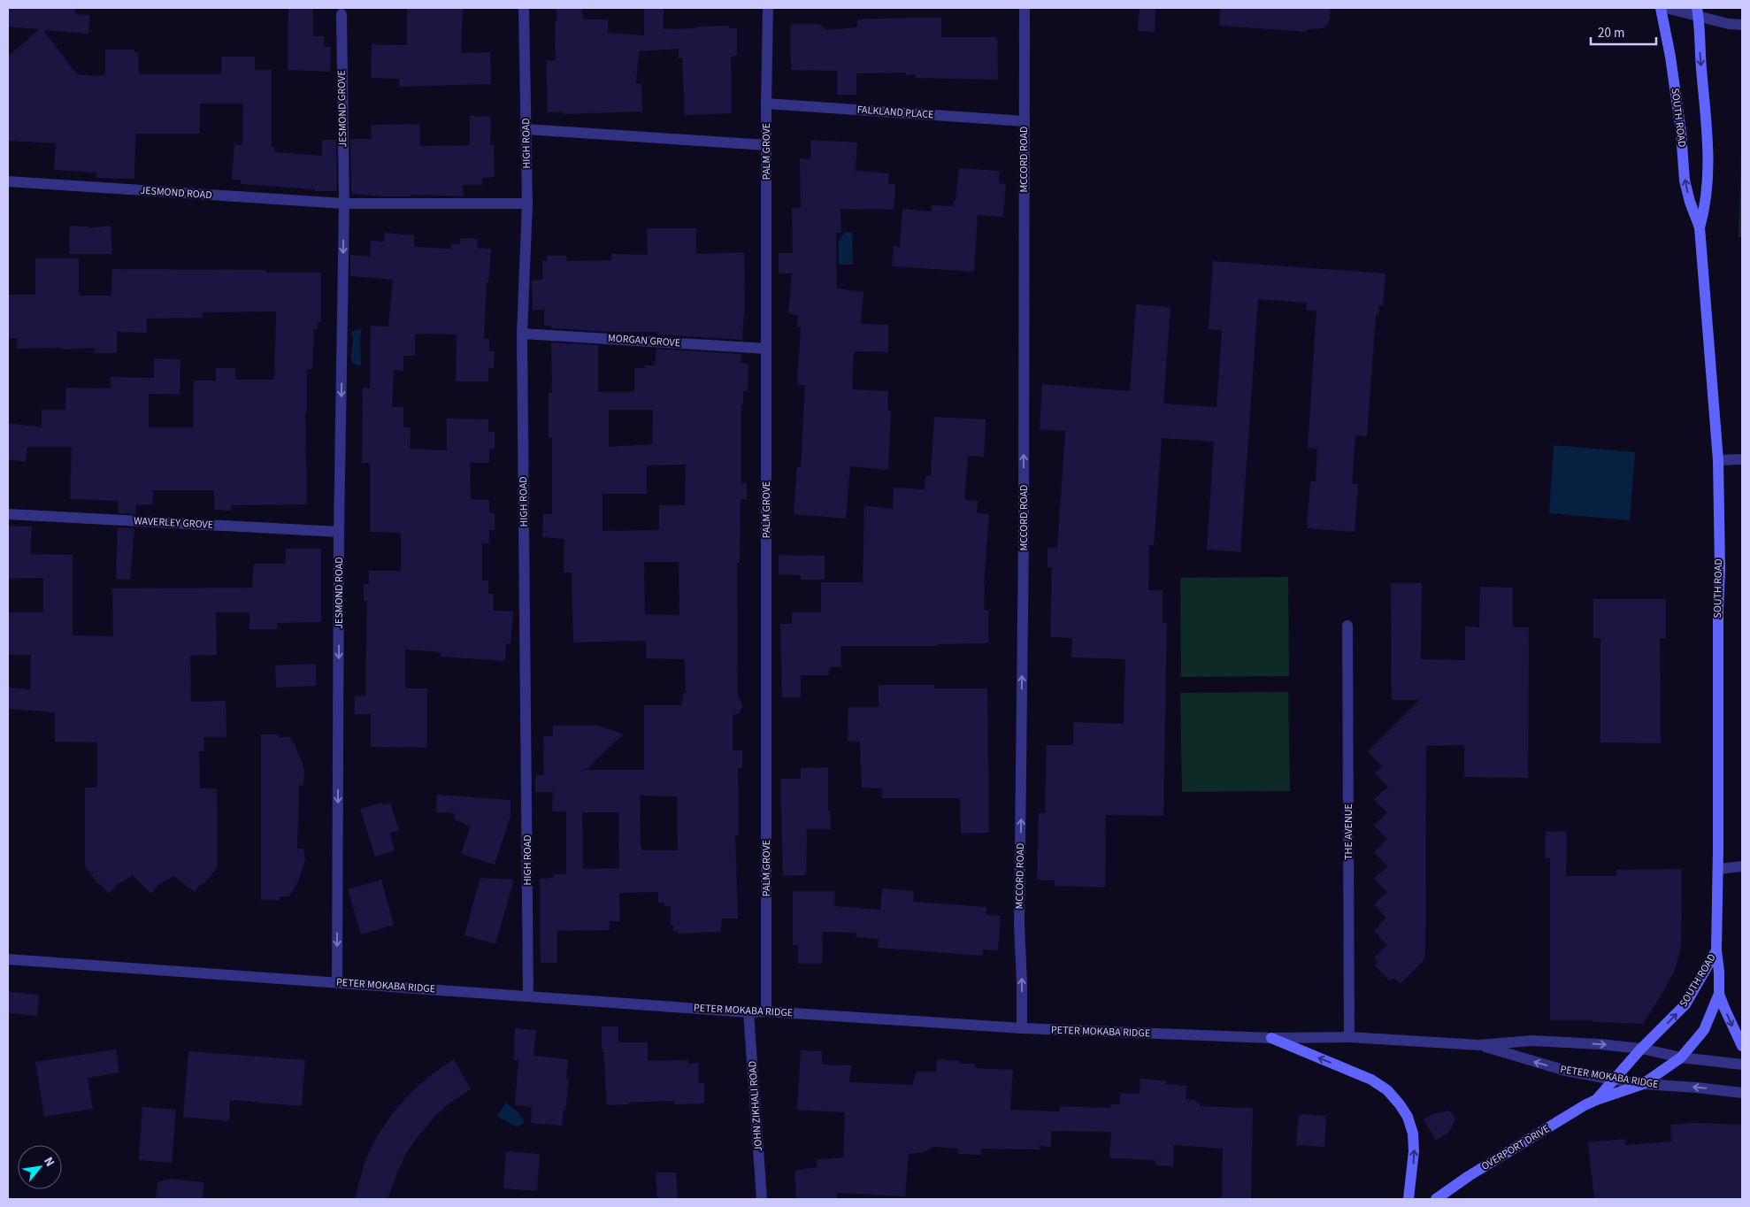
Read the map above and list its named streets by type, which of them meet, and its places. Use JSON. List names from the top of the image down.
{
  "streets": {
    "main road": ["SOUTH ROAD", "OVERPORT DRIVE"],
    "street": [
      "JESMOND GROVE",
      "FALKLAND PLACE",
      "HIGH ROAD",
      "PALM GROVE",
      "MCCORD ROAD",
      "JESMOND ROAD",
      "MORGAN GROVE",
      "WAVERLEY GROVE",
      "THE AVENUE",
      "PETER MOKABA RIDGE",
      "JOHN ZIKHALI ROAD"
    ]
  },
  "crossings": [
    ["JESMOND GROVE", "JESMOND ROAD"],
    ["FALKLAND PLACE", "PALM GROVE"],
    ["FALKLAND PLACE", "MCCORD ROAD"],
    ["SOUTH ROAD", "PETER MOKABA RIDGE"],
    ["SOUTH ROAD", "OVERPORT DRIVE"],
    ["HIGH ROAD", "JESMOND ROAD"],
    ["HIGH ROAD", "MORGAN GROVE"],
    ["HIGH ROAD", "PETER MOKABA RIDGE"],
    ["PALM GROVE", "MORGAN GROVE"],
    ["PALM GROVE", "PETER MOKABA RIDGE"],
    ["MCCORD ROAD", "PETER MOKABA RIDGE"],
    ["JESMOND ROAD", "WAVERLEY GROVE"],
    ["JESMOND ROAD", "PETER MOKABA RIDGE"],
    ["THE AVENUE", "PETER MOKABA RIDGE"],
    ["PETER MOKABA RIDGE", "JOHN ZIKHALI ROAD"],
    ["PETER MOKABA RIDGE", "OVERPORT DRIVE"]
  ],
  "one_way": ["MCCORD ROAD", "JESMOND ROAD"],
  "scale_bar": "20 m",
  "north": "top right"
}
